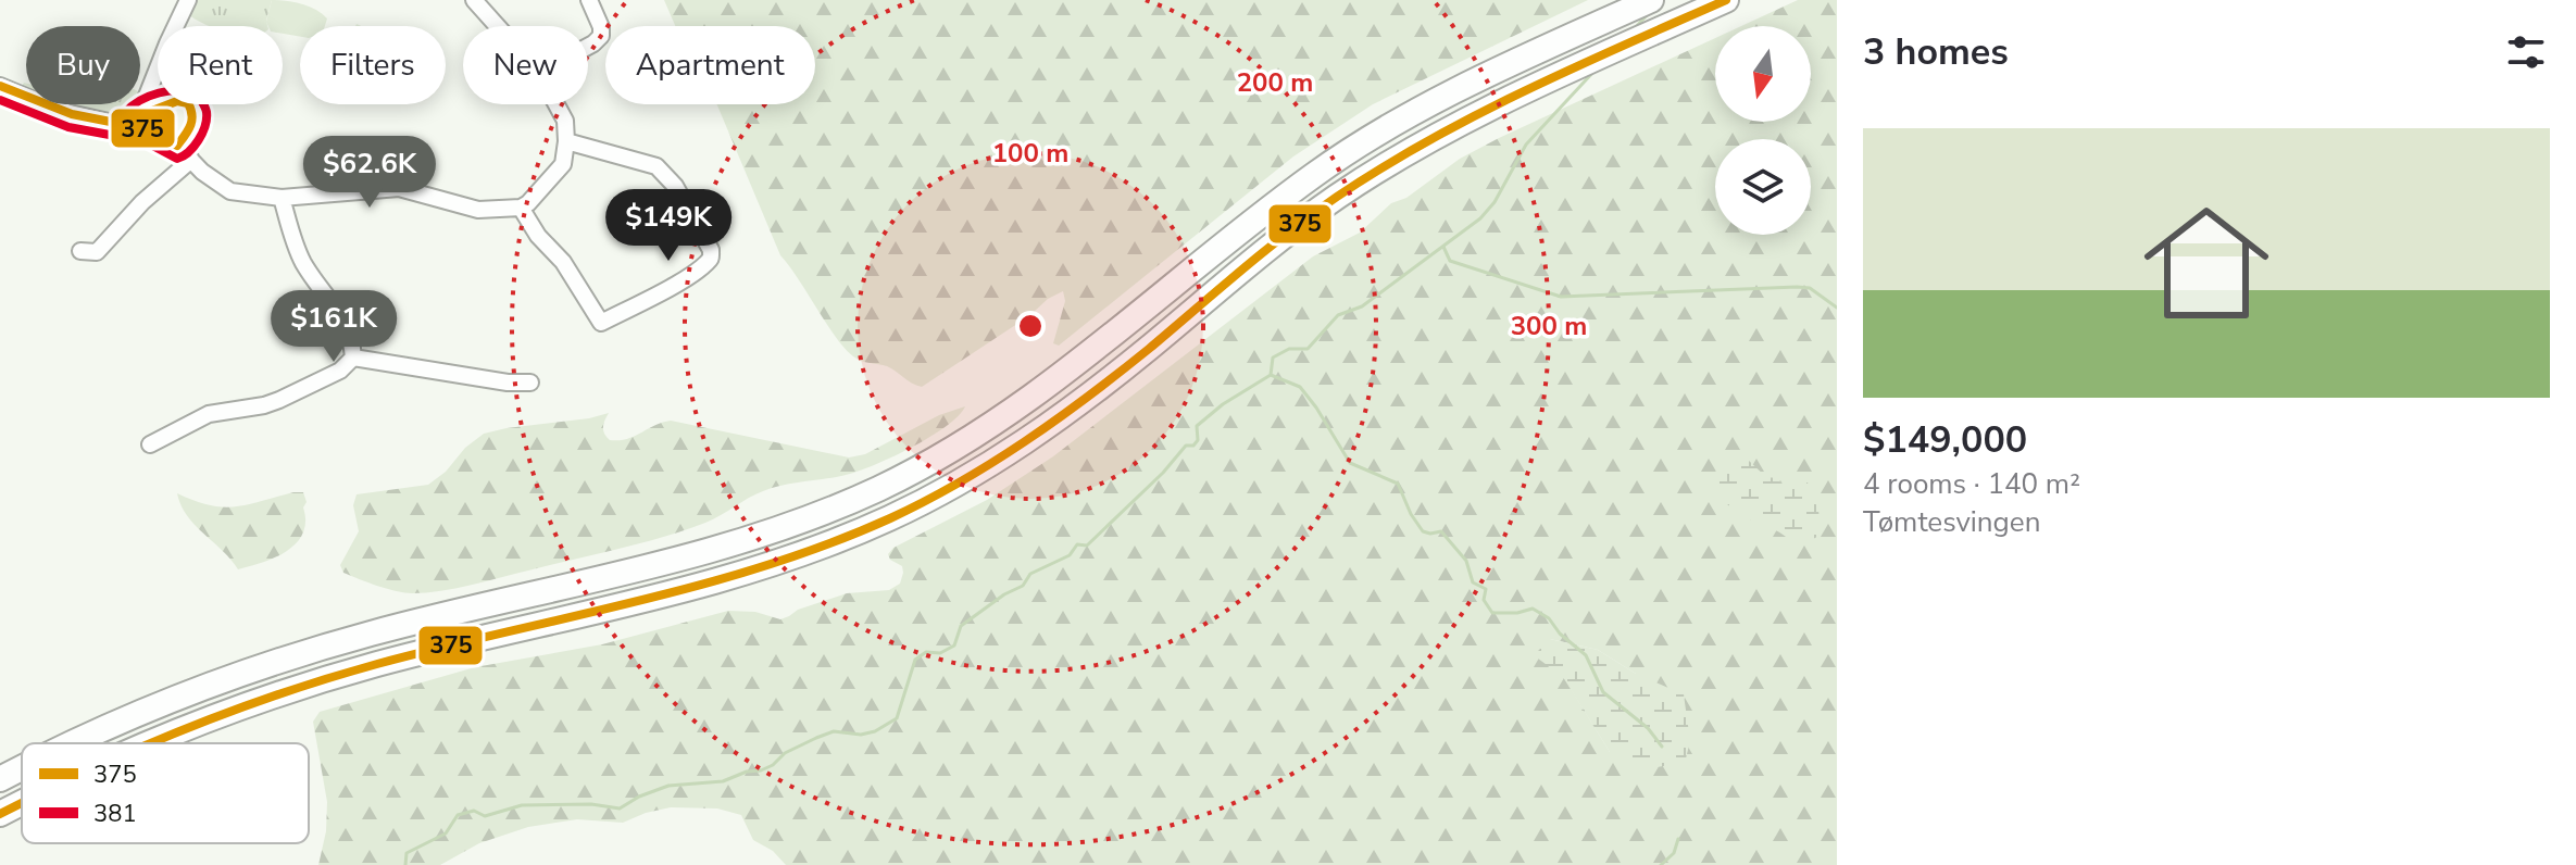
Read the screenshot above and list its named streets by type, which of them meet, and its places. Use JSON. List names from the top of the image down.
{
  "lines": ["transit line 375", "transit line 381"],
  "legend": ["375", "381"],
  "north": "bottom",
  "page": {
    "heading": "3 homes",
    "chip": [
      "Buy",
      "Rent",
      "Filters",
      "New",
      "Apartment"
    ],
    "list": [
      {
        "name": "$149,000",
        "note": "4 rooms · 140 m² · Tømtesvingen"
      }
    ],
    "price": ["$62.6K", "$149K", "$161K"]
  },
  "rings": ["200 m", "100 m", "300 m"]
}
